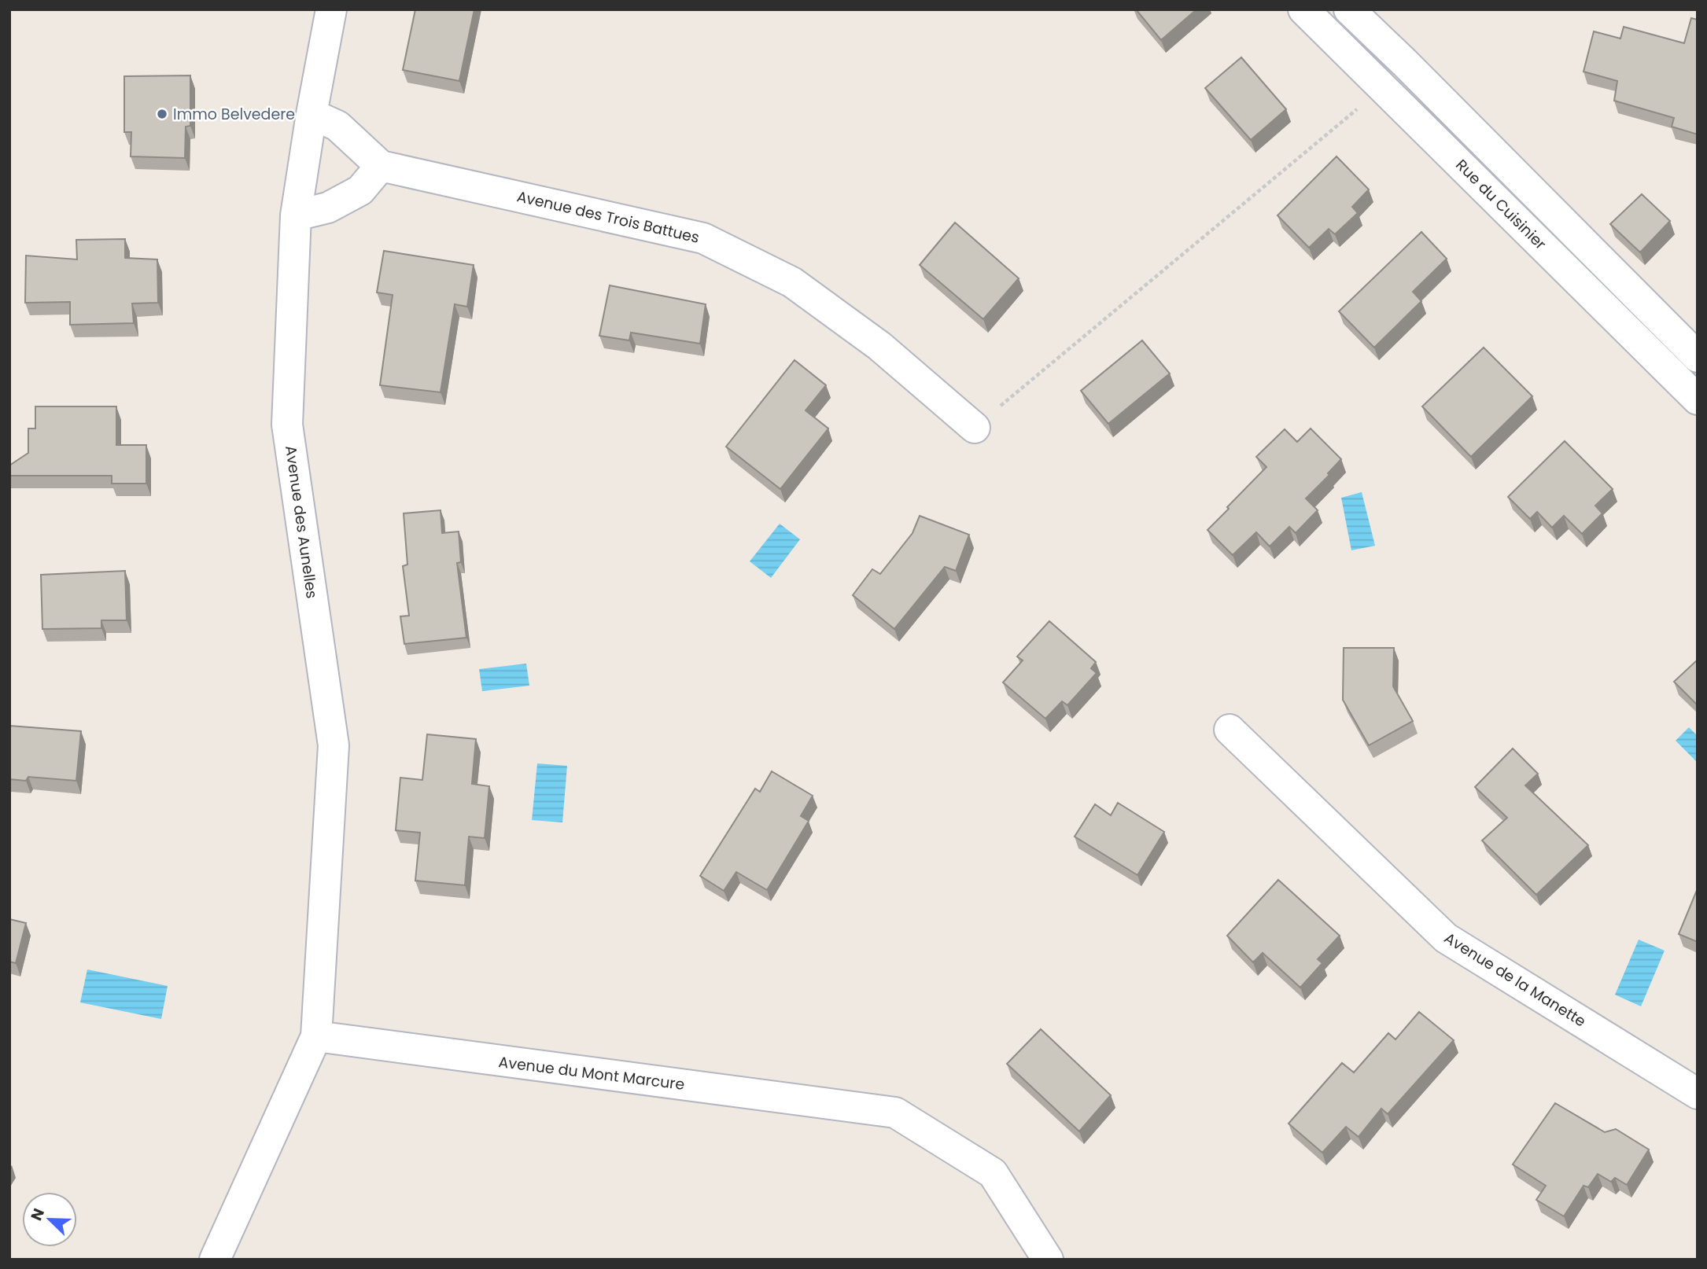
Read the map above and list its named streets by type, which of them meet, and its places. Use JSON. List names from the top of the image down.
{
  "streets": {
    "street": [
      "Rue du Cuisinier",
      "Avenue des Trois Battues",
      "Avenue des Aunelles",
      "Avenue de la Manette",
      "Avenue du Mont Marcure"
    ]
  },
  "crossings": [
    ["Avenue des Aunelles", "Avenue du Mont Marcure"]
  ],
  "places": ["Immo Belvedere"],
  "north": "top left"
}
